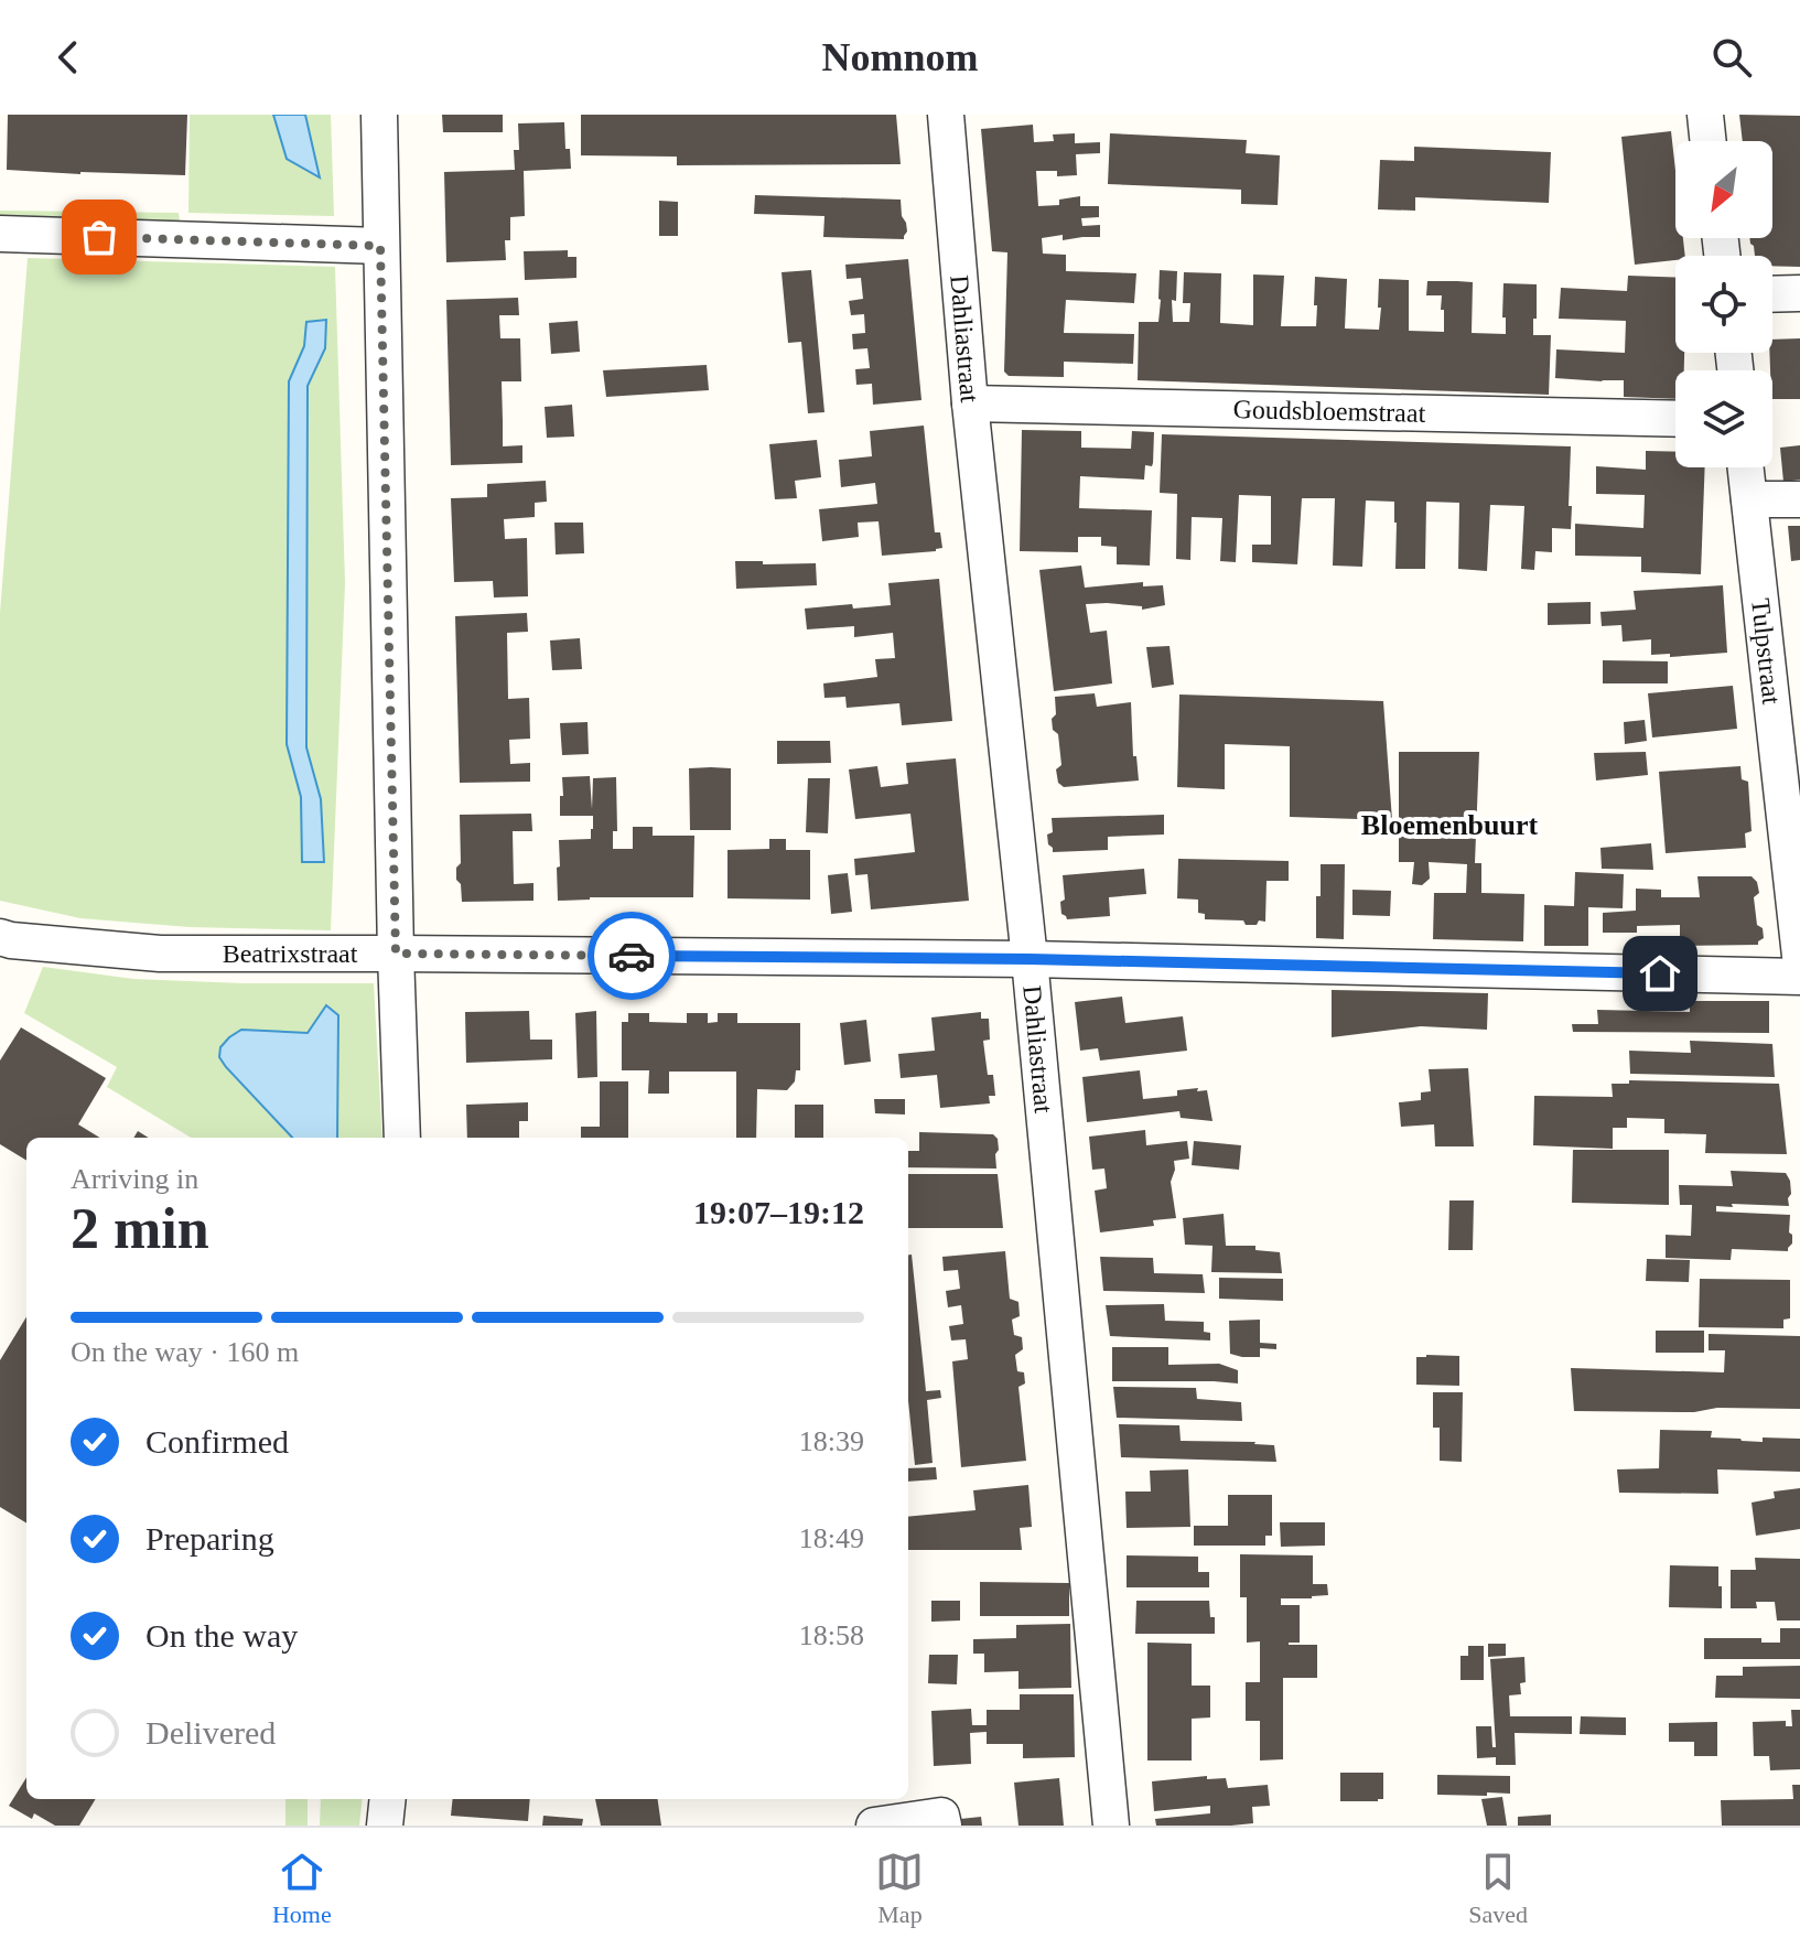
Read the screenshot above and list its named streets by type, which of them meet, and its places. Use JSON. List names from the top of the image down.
{
  "streets": {
    "street": [
      "Dahliastraat",
      "Goudsbloemstraat",
      "Tulpstraat",
      "Beatrixstraat"
    ]
  },
  "crossings": [
    ["Dahliastraat", "Goudsbloemstraat"],
    ["Dahliastraat", "Beatrixstraat"]
  ],
  "districts": ["Bloemenbuurt"],
  "north": "bottom left",
  "page": {
    "header": "Nomnom",
    "heading": ["2 min", "Arriving in", "19:07–19:12"],
    "bar": "On the way · 160 m",
    "list": [
      ["Confirmed", "18:39"],
      ["Preparing", "18:49"],
      ["On the way", "18:58"],
      "Delivered"
    ],
    "tabs": ["Home", "Map", "Saved"]
  }
}
